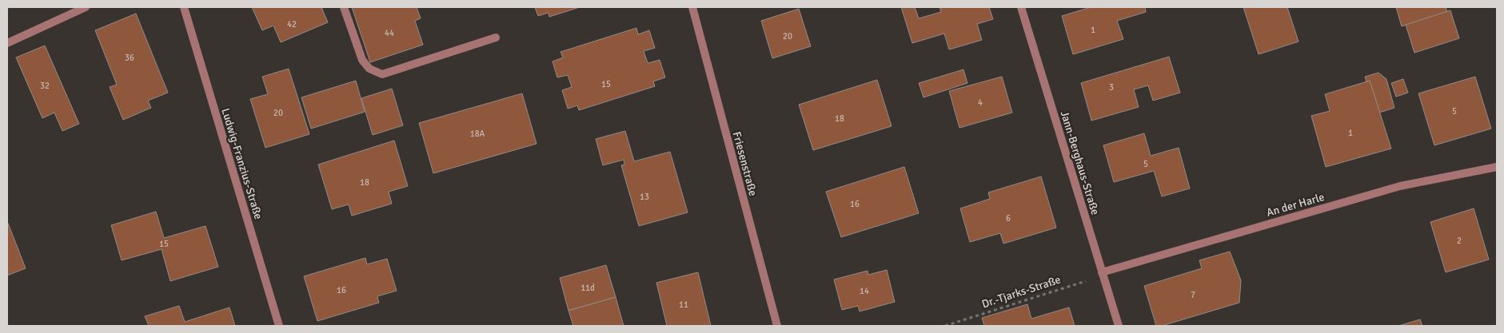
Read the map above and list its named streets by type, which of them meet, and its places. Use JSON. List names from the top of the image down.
{
  "streets": {
    "street": [
      "Jann-Berghaus-Straße",
      "Ludwig-Franzius-Straße",
      "Friesenstraße",
      "An der Harle"
    ],
    "path": ["Dr.-Tjarks-Straße"]
  },
  "crossings": [
    ["Jann-Berghaus-Straße", "An der Harle"],
    ["Jann-Berghaus-Straße", "Dr.-Tjarks-Straße"],
    ["An der Harle", "Dr.-Tjarks-Straße"]
  ],
  "house_numbers": [
    "42",
    "1",
    "44",
    "20",
    "36",
    "15",
    "32",
    "3",
    "4",
    "5",
    "20",
    "18",
    "1",
    "18A",
    "5",
    "18",
    "13",
    "16",
    "6",
    "2",
    "15",
    "11d",
    "16",
    "14",
    "7",
    "11"
  ]
}
